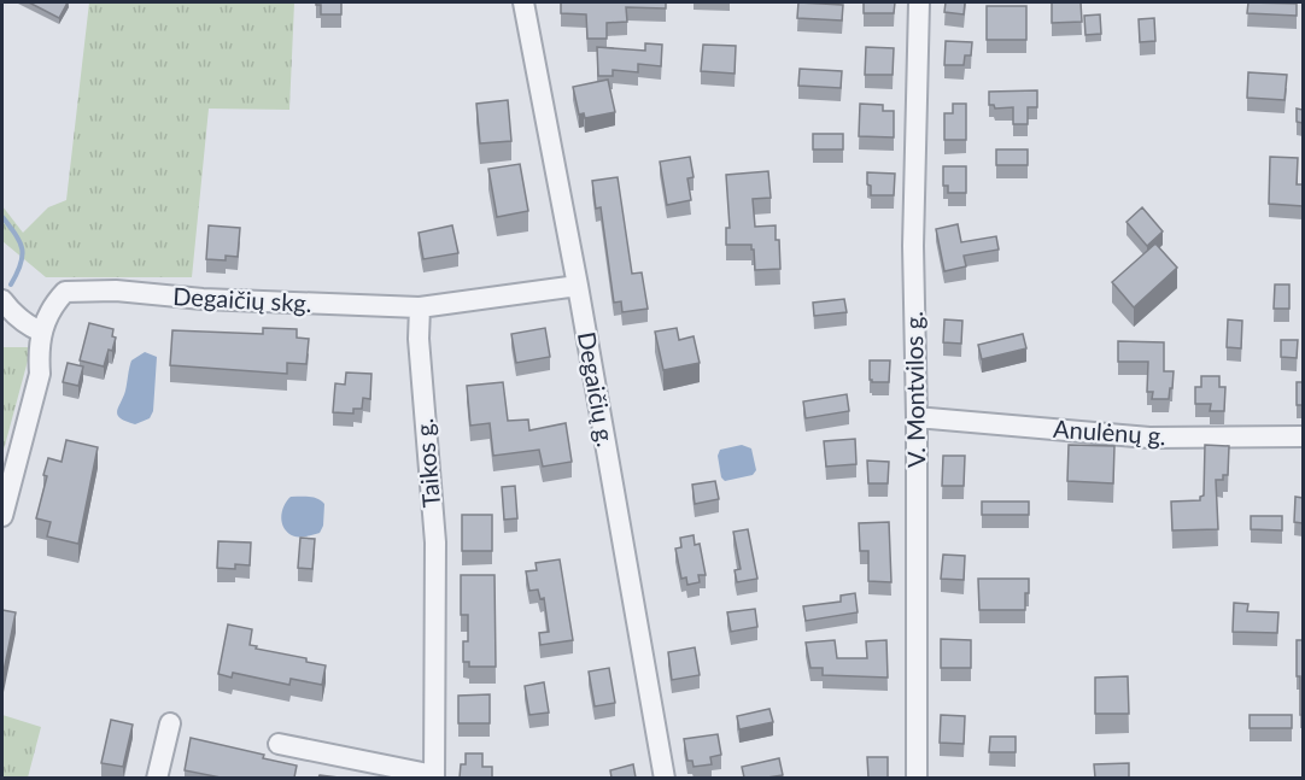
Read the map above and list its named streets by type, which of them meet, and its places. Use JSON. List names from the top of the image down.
{
  "streets": {
    "street": [
      "Degaičių skg.",
      "Degaičių g.",
      "V. Montvilos g.",
      "Anulėnų g.",
      "Taikos g."
    ]
  },
  "crossings": [
    ["Degaičių skg.", "Taikos g."],
    ["V. Montvilos g.", "Anulėnų g."]
  ]
}
